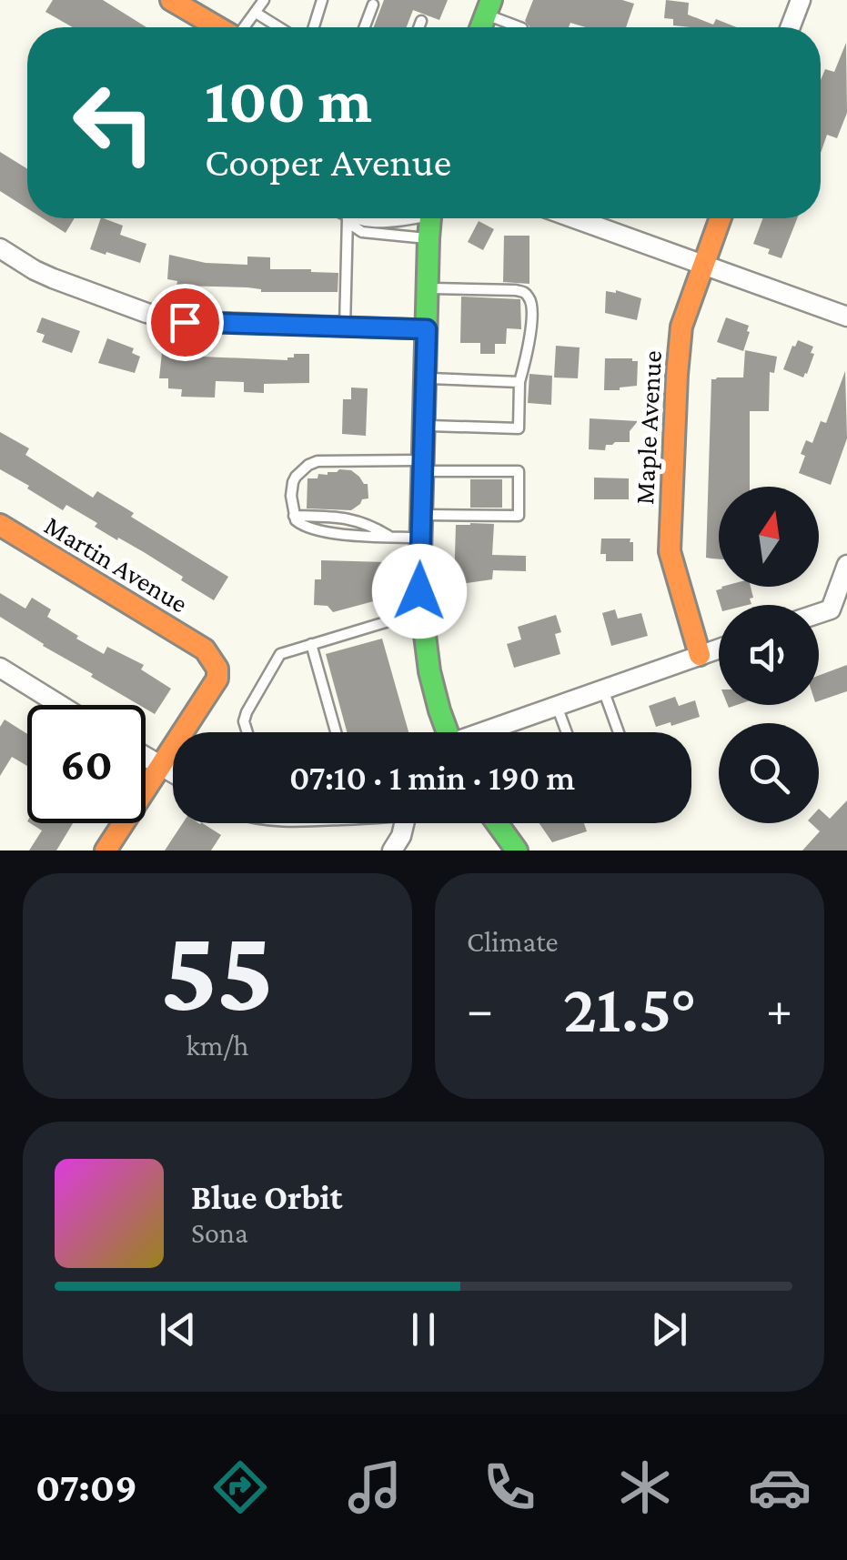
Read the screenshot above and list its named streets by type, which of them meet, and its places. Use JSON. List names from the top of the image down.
{
  "streets": {
    "street": ["Maple Avenue", "Martin Avenue"]
  },
  "north": "top",
  "page": {
    "turn": ["100 m", "Cooper Avenue"],
    "limit": "60",
    "trip": "07:10 · 1 min · 190 m",
    "tile": [
      ["55", "km/h"],
      "Climate"
    ],
    "heat": ["−", "21.5°", "+"],
    "song": ["Blue Orbit", "Sona"],
    "tabs": "07:09"
  }
}
